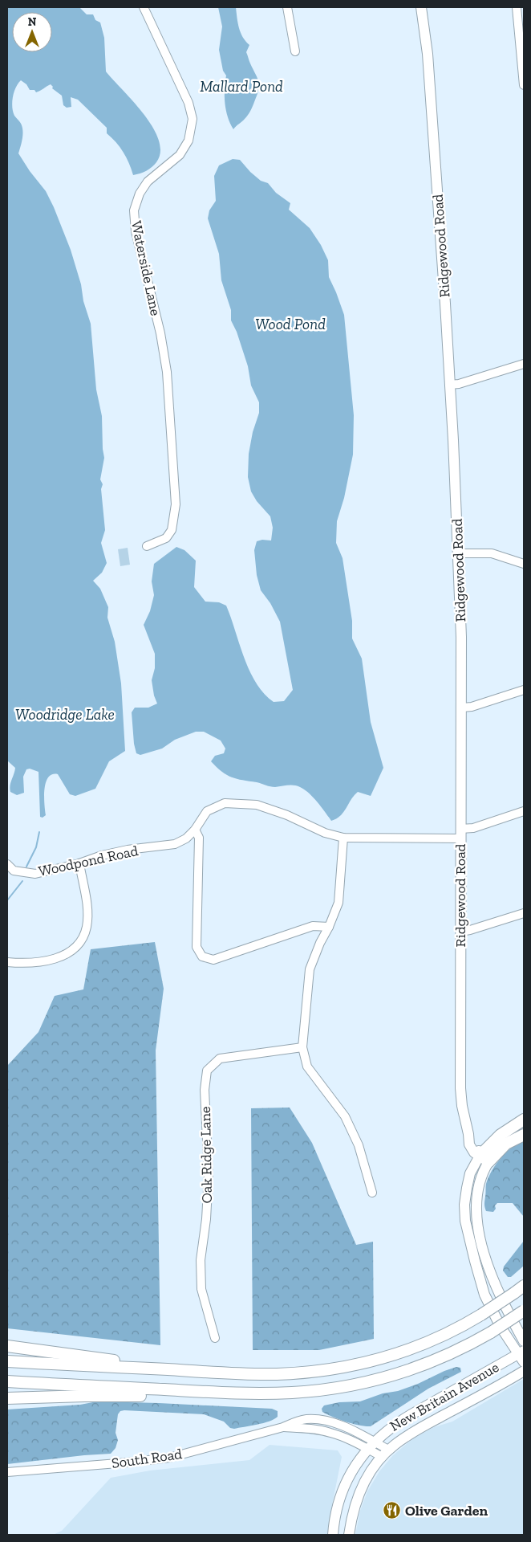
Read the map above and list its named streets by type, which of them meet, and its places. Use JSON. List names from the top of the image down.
{
  "streets": {
    "main road": ["Ridgewood Road", "New Britain Avenue"],
    "street": [
      "Waterside Lane",
      "Woodpond Road",
      "Oak Ridge Lane",
      "South Road"
    ]
  },
  "crossings": [
    ["Ridgewood Road", "Woodpond Road"],
    ["New Britain Avenue", "South Road"]
  ],
  "water": ["Mallard Pond", "Wood Pond", "Woodridge Lake"],
  "places": {
    "restaurant": ["Olive Garden"]
  },
  "north": "top"
}
